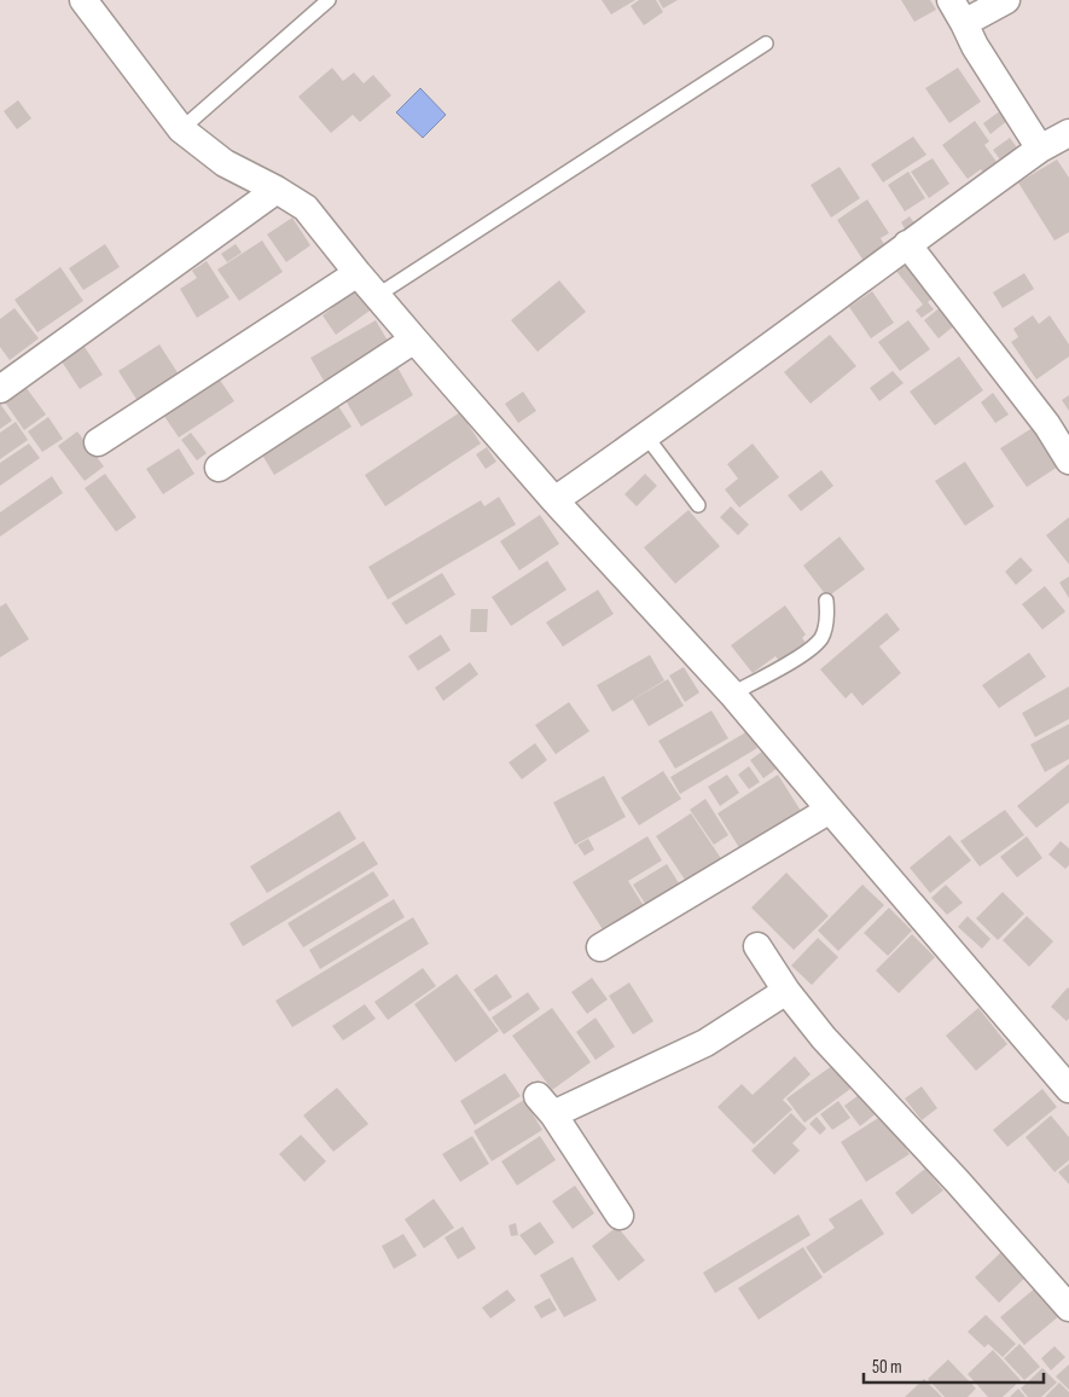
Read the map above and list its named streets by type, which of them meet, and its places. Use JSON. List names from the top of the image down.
{
  "scale_bar": "50 m"
}
